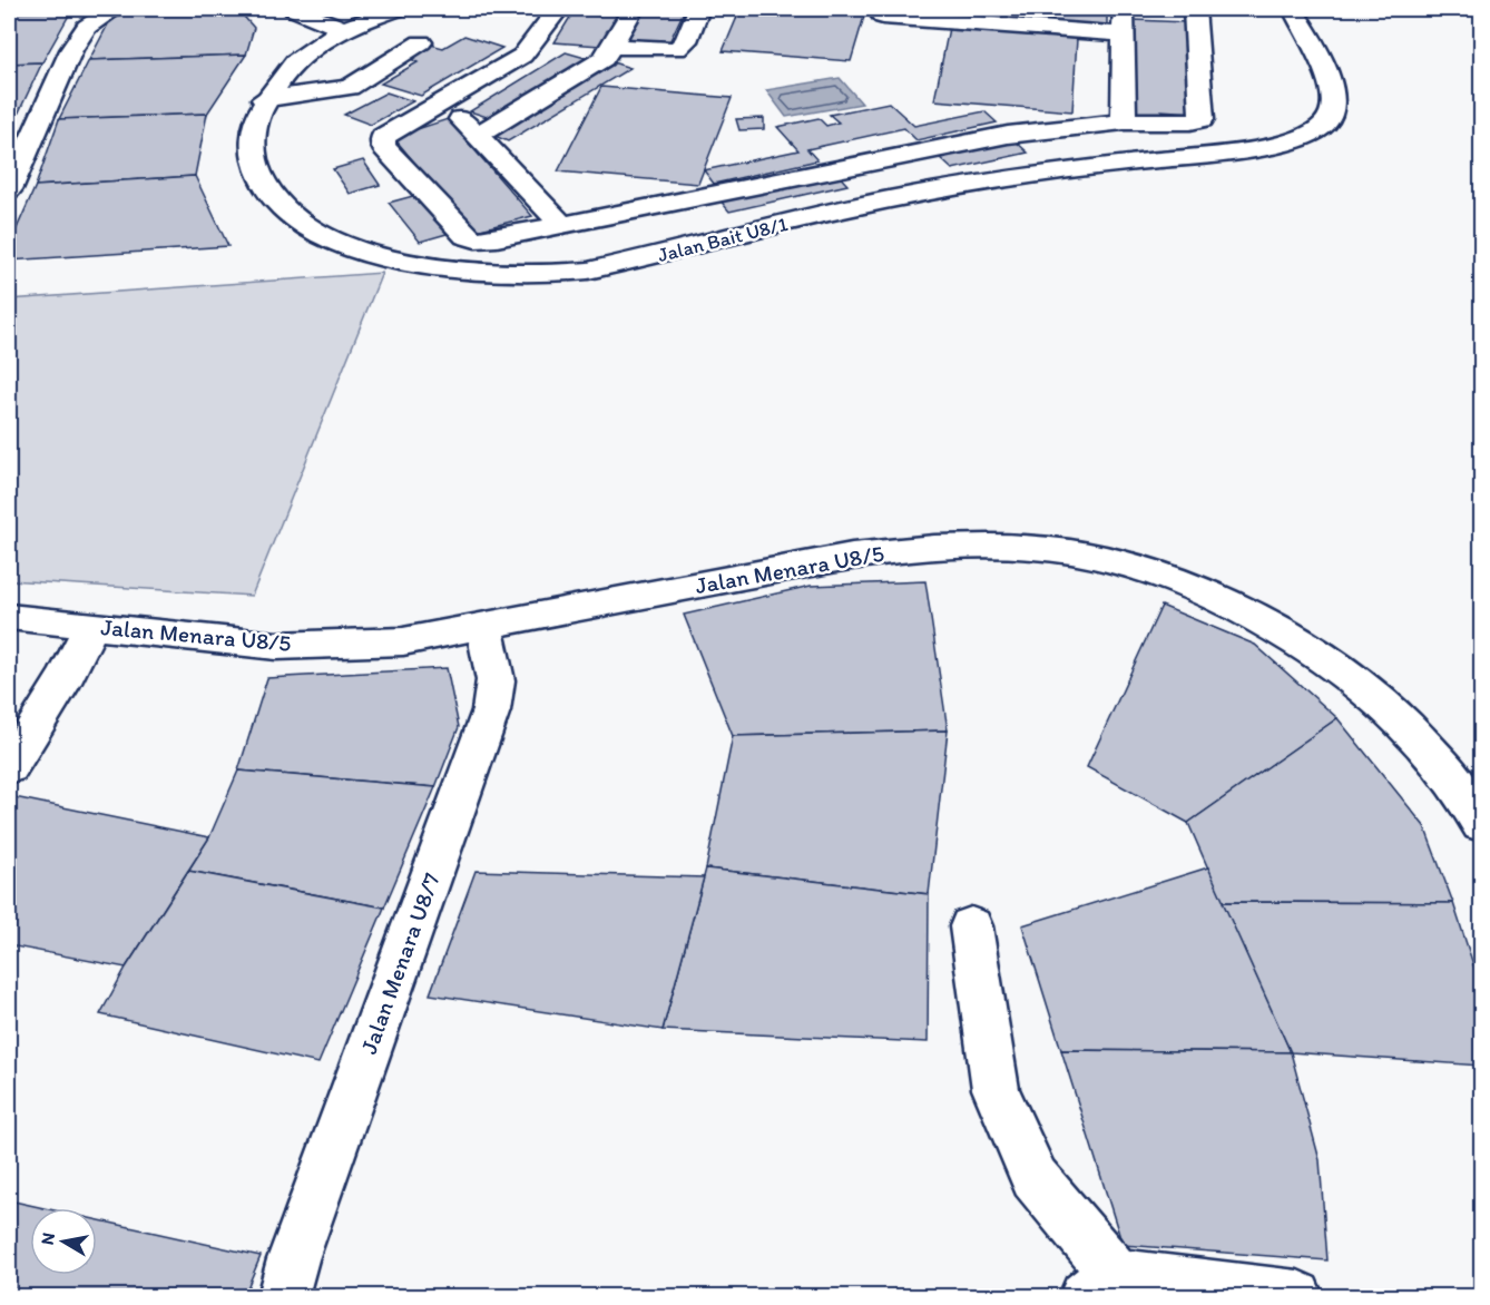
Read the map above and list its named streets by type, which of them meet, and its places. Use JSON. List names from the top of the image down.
{
  "streets": {
    "street": ["Jalan Bait U8/1", "Jalan Menara U8/5", "Jalan Menara U8/7"]
  },
  "crossings": [
    ["Jalan Menara U8/5", "Jalan Menara U8/7"]
  ],
  "north": "left"
}
